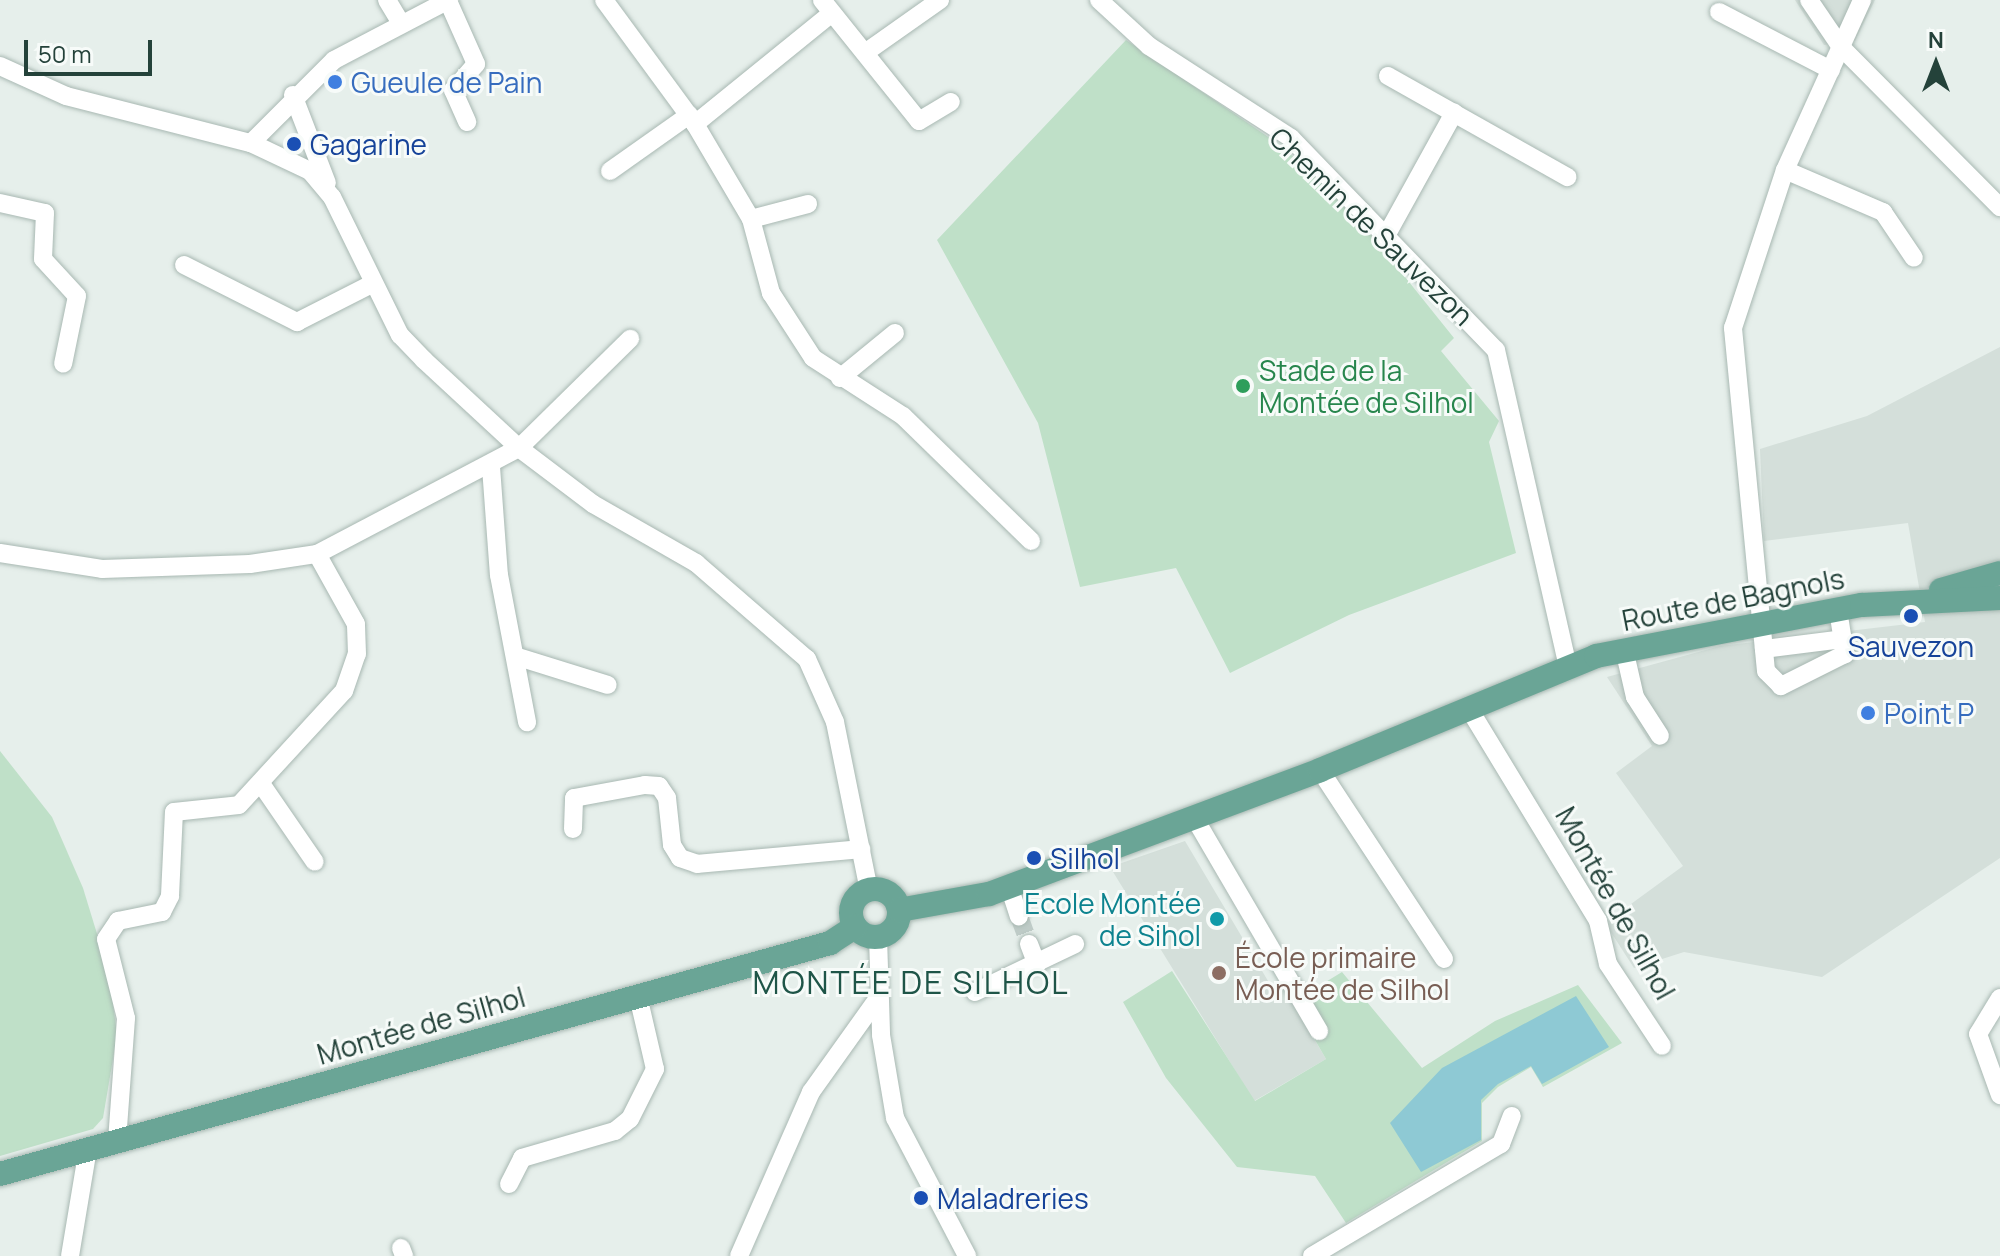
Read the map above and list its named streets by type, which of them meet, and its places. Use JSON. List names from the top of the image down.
{
  "streets": {
    "main road": ["Route de Bagnols", "Montée de Silhol"],
    "street": ["Chemin de Sauvezon"]
  },
  "crossings": [
    ["Chemin de Sauvezon", "Route de Bagnols"]
  ],
  "districts": ["MONTÉE DE SILHOL"],
  "places": [
    "Gueule de Pain",
    "Gagarine",
    "Stade de la Montée de Silhol",
    "Sauvezon",
    "Point P",
    "Silhol",
    "Ecole Montée de Sihol",
    "École primaire Montée de Silhol",
    "Maladreries"
  ],
  "scale_bar": "50 m",
  "north": "top"
}
